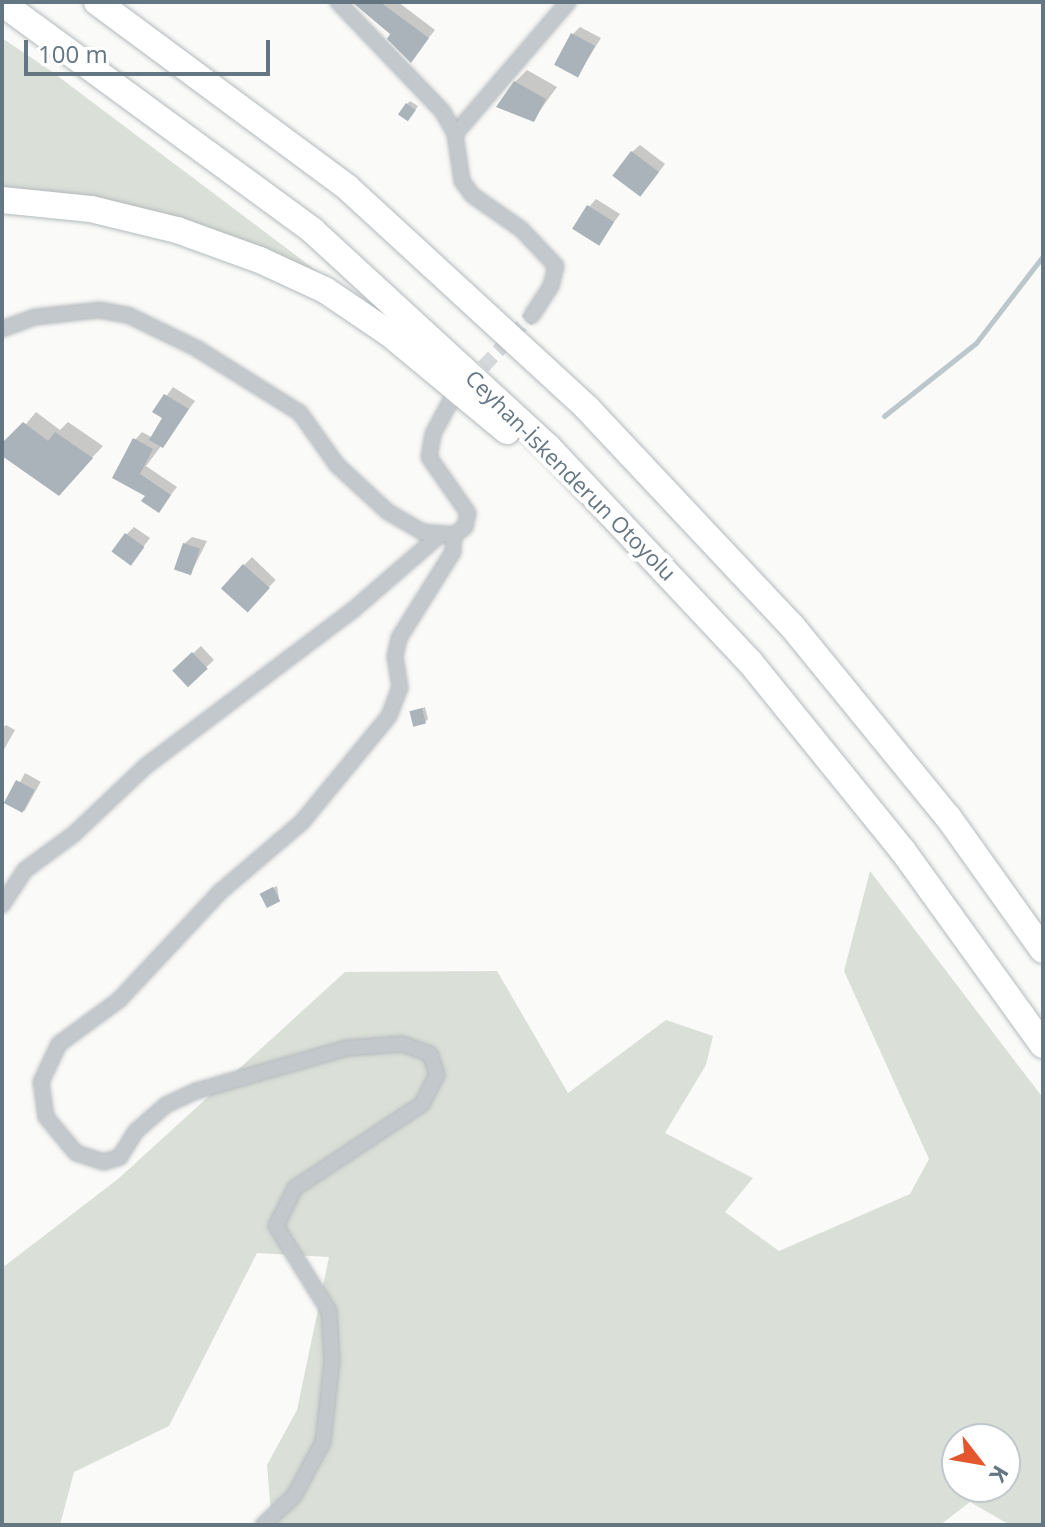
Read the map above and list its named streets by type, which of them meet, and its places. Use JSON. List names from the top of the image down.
{
  "streets": {
    "highway": ["Ceyhan-İskenderun Otoyolu"]
  },
  "scale_bar": "100 m",
  "north": "bottom right"
}
